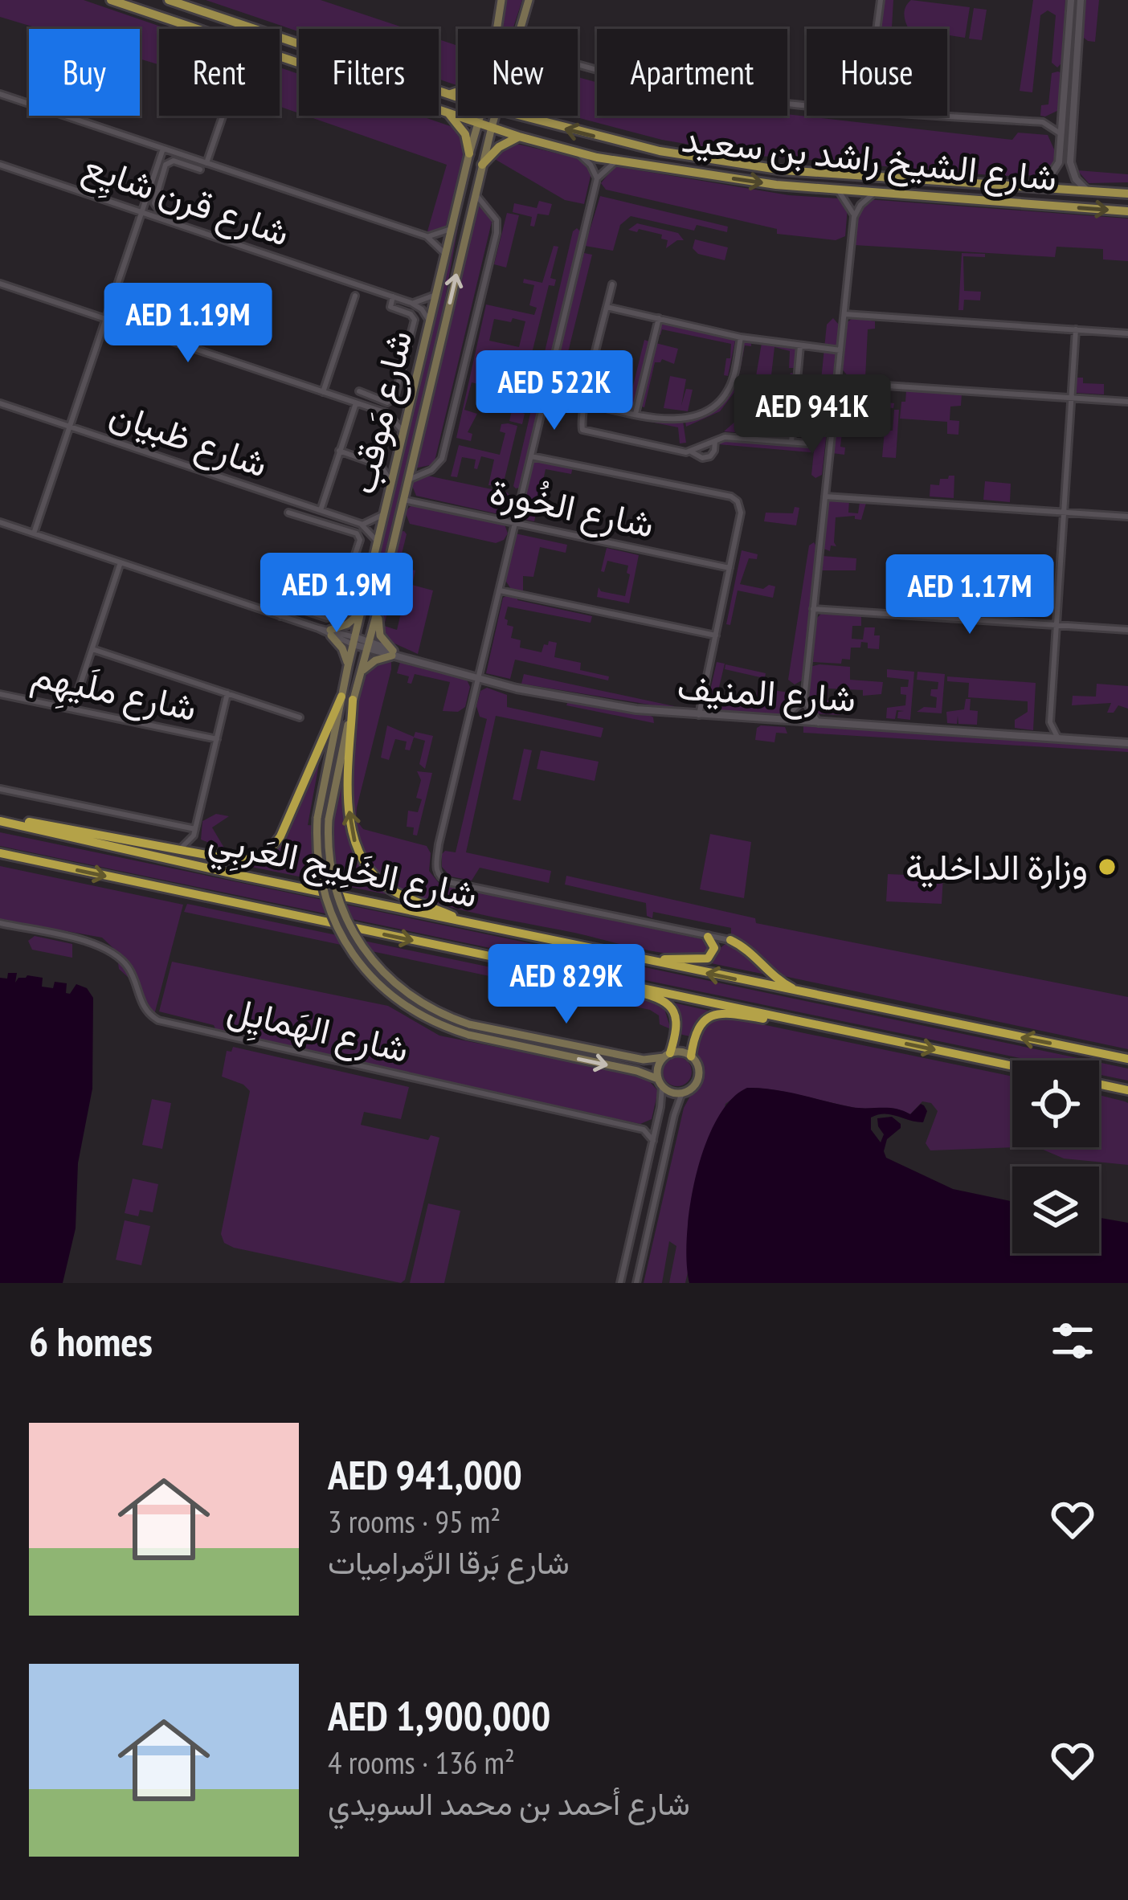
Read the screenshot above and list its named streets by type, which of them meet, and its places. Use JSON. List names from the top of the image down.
{
  "streets": {
    "highway": ["شارع الخَلِيج العَربِي"],
    "main road": ["شارع الشيخ راشد بن سعيد", "شارع مَوقب"],
    "street": [
      "شارع قرن شايِع",
      "شارع ظبيان",
      "شارع الخُورة",
      "شارع ملَيهِم",
      "شارع المنيف",
      "شارع الهَمايِل"
    ]
  },
  "crossings": [
    ["شارع الشيخ راشد بن سعيد", "شارع مَوقب"],
    ["شارع قرن شايِع", "شارع مَوقب"],
    ["شارع مَوقب", "شارع الخُورة"],
    ["شارع مَوقب", "شارع المنيف"]
  ],
  "places": ["وزارة الداخلية"],
  "page": {
    "chip": [
      "Buy",
      "Rent",
      "Filters",
      "New",
      "Apartment",
      "House"
    ],
    "price": [
      "AED 1.19M",
      "AED 522K",
      "AED 941K",
      "AED 1.9M",
      "AED 1.17M",
      "AED 829K"
    ],
    "heading": "6 homes",
    "list": [
      {
        "name": "AED 941,000",
        "note": "3 rooms · 95 m² · شارع بَرقا الرَّمرامِيات"
      },
      {
        "name": "AED 1,900,000",
        "note": "4 rooms · 136 m² · شارع أحمد بن محمد السويدي"
      }
    ]
  }
}
